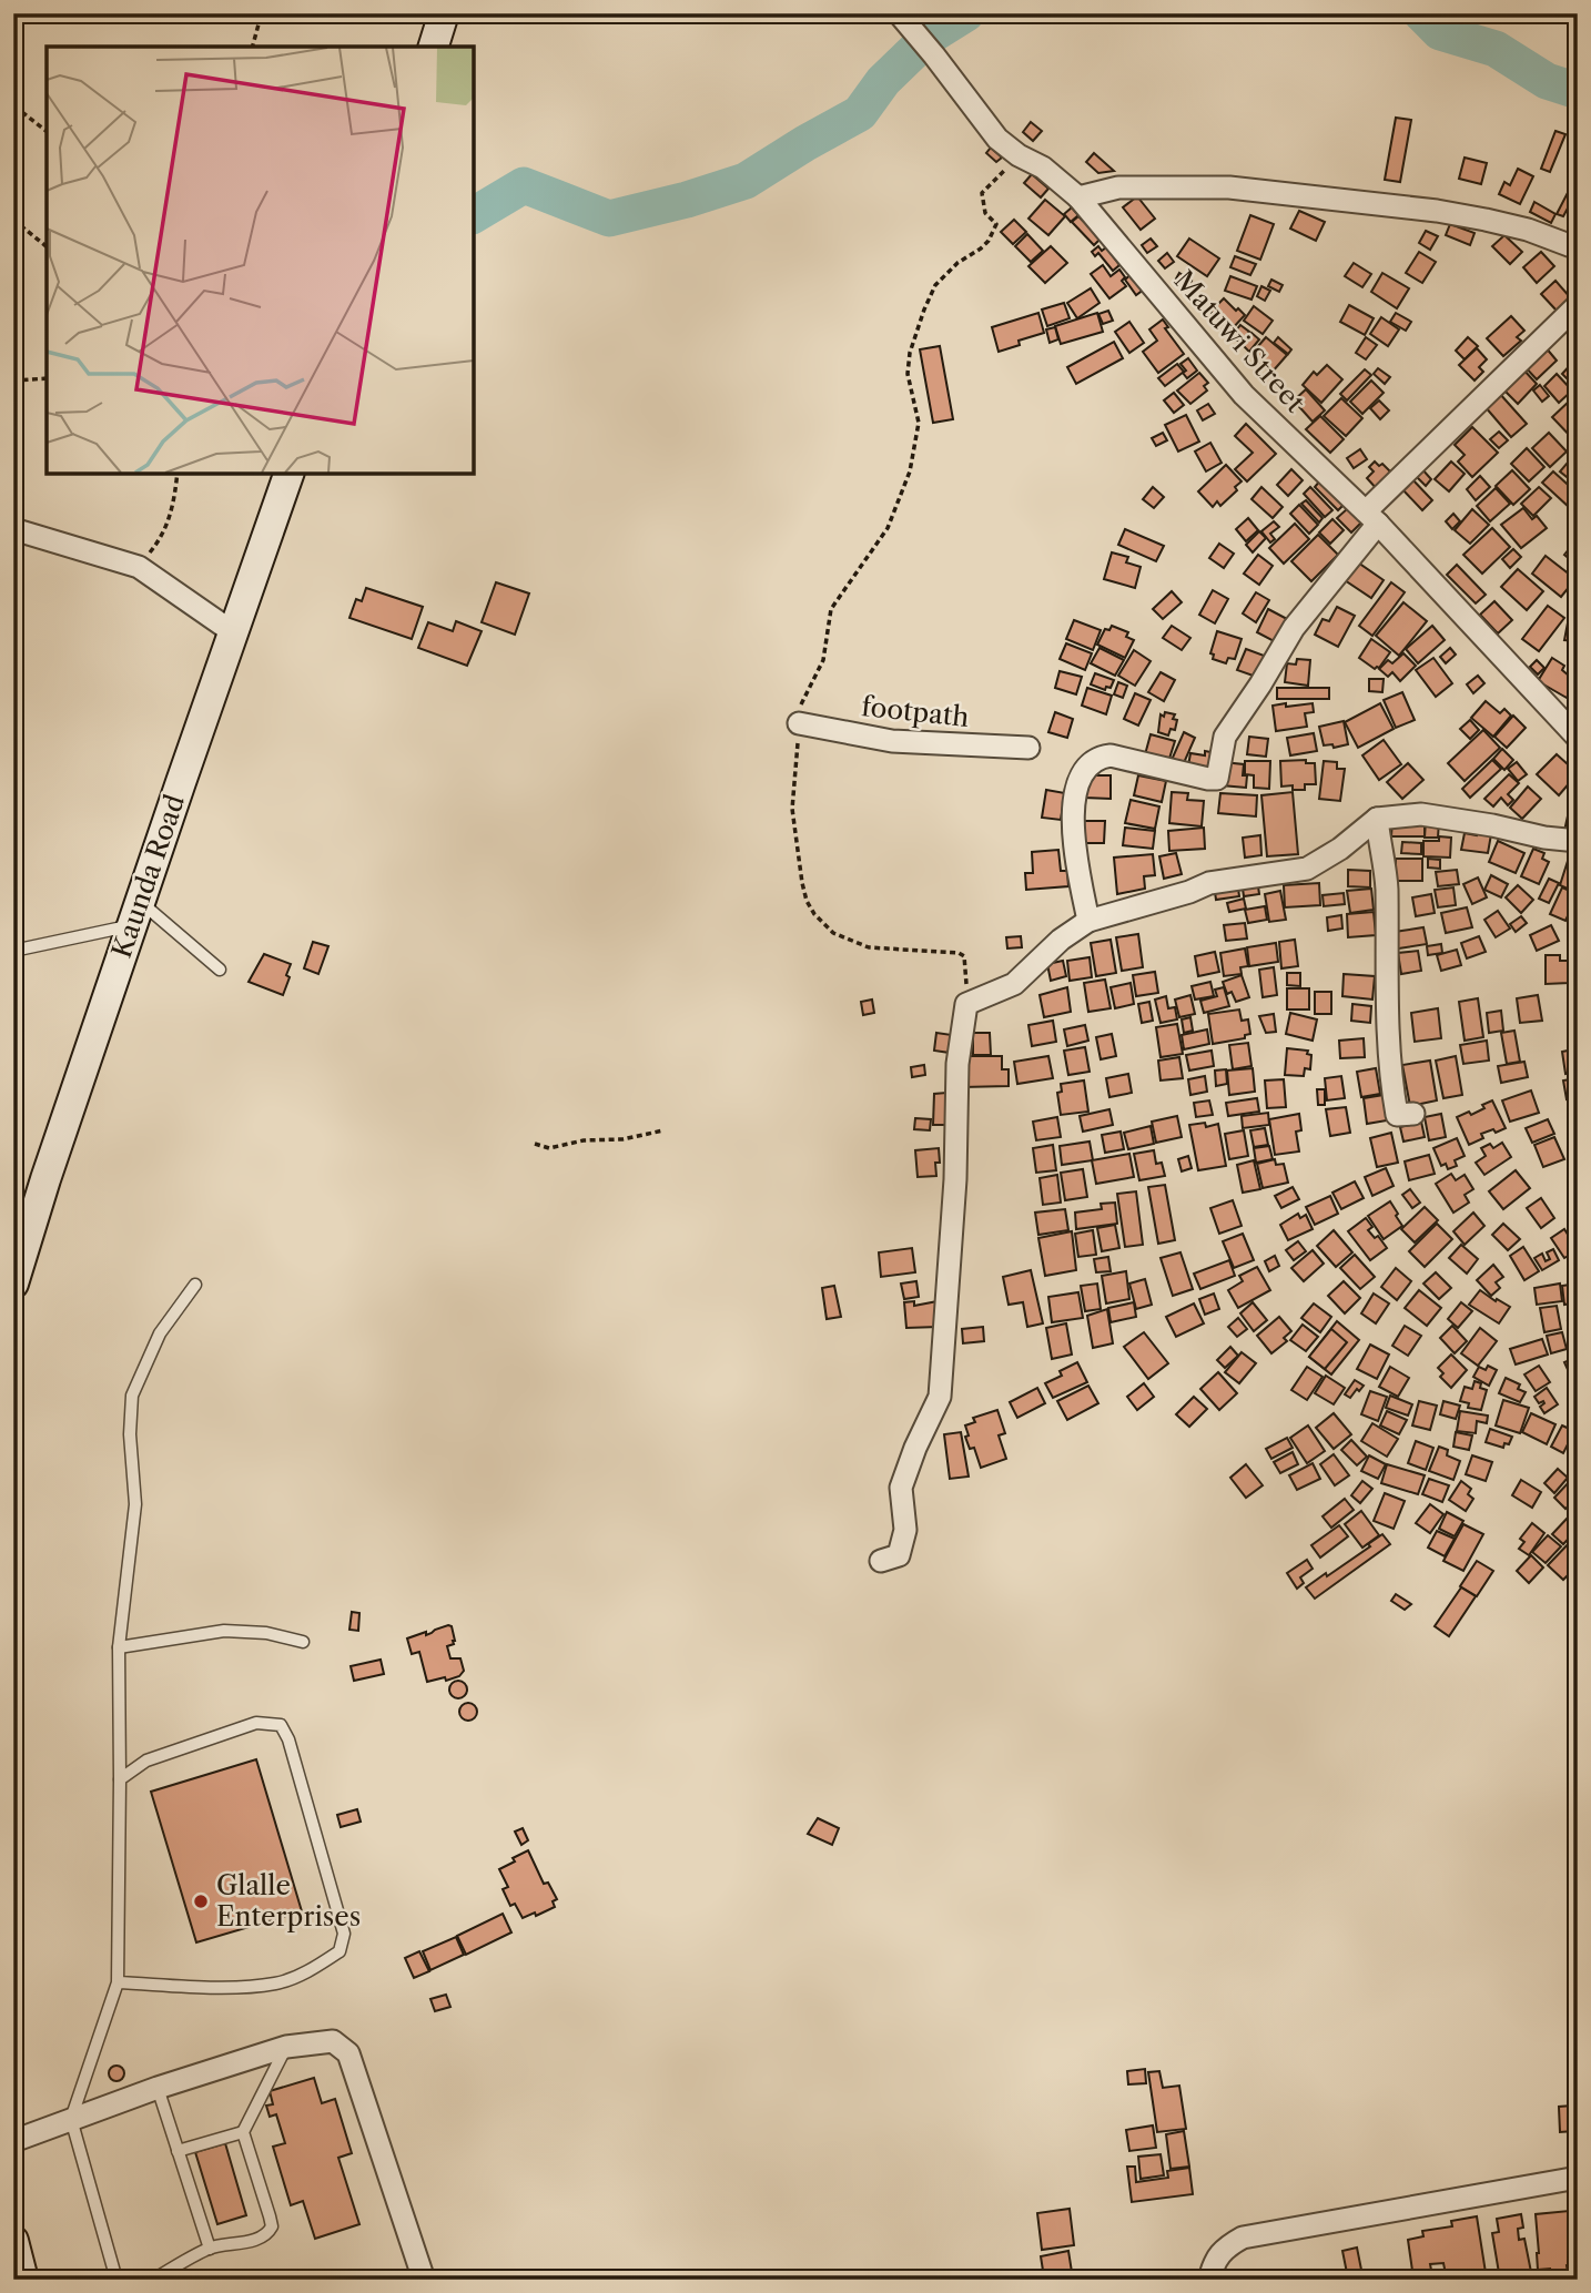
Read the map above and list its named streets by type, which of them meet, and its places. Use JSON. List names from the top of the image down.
{
  "streets": {
    "main road": ["Kaunda Road"],
    "street": ["Matuwi Street", "footpath"]
  },
  "places": ["Glalle Enterprises"]
}
